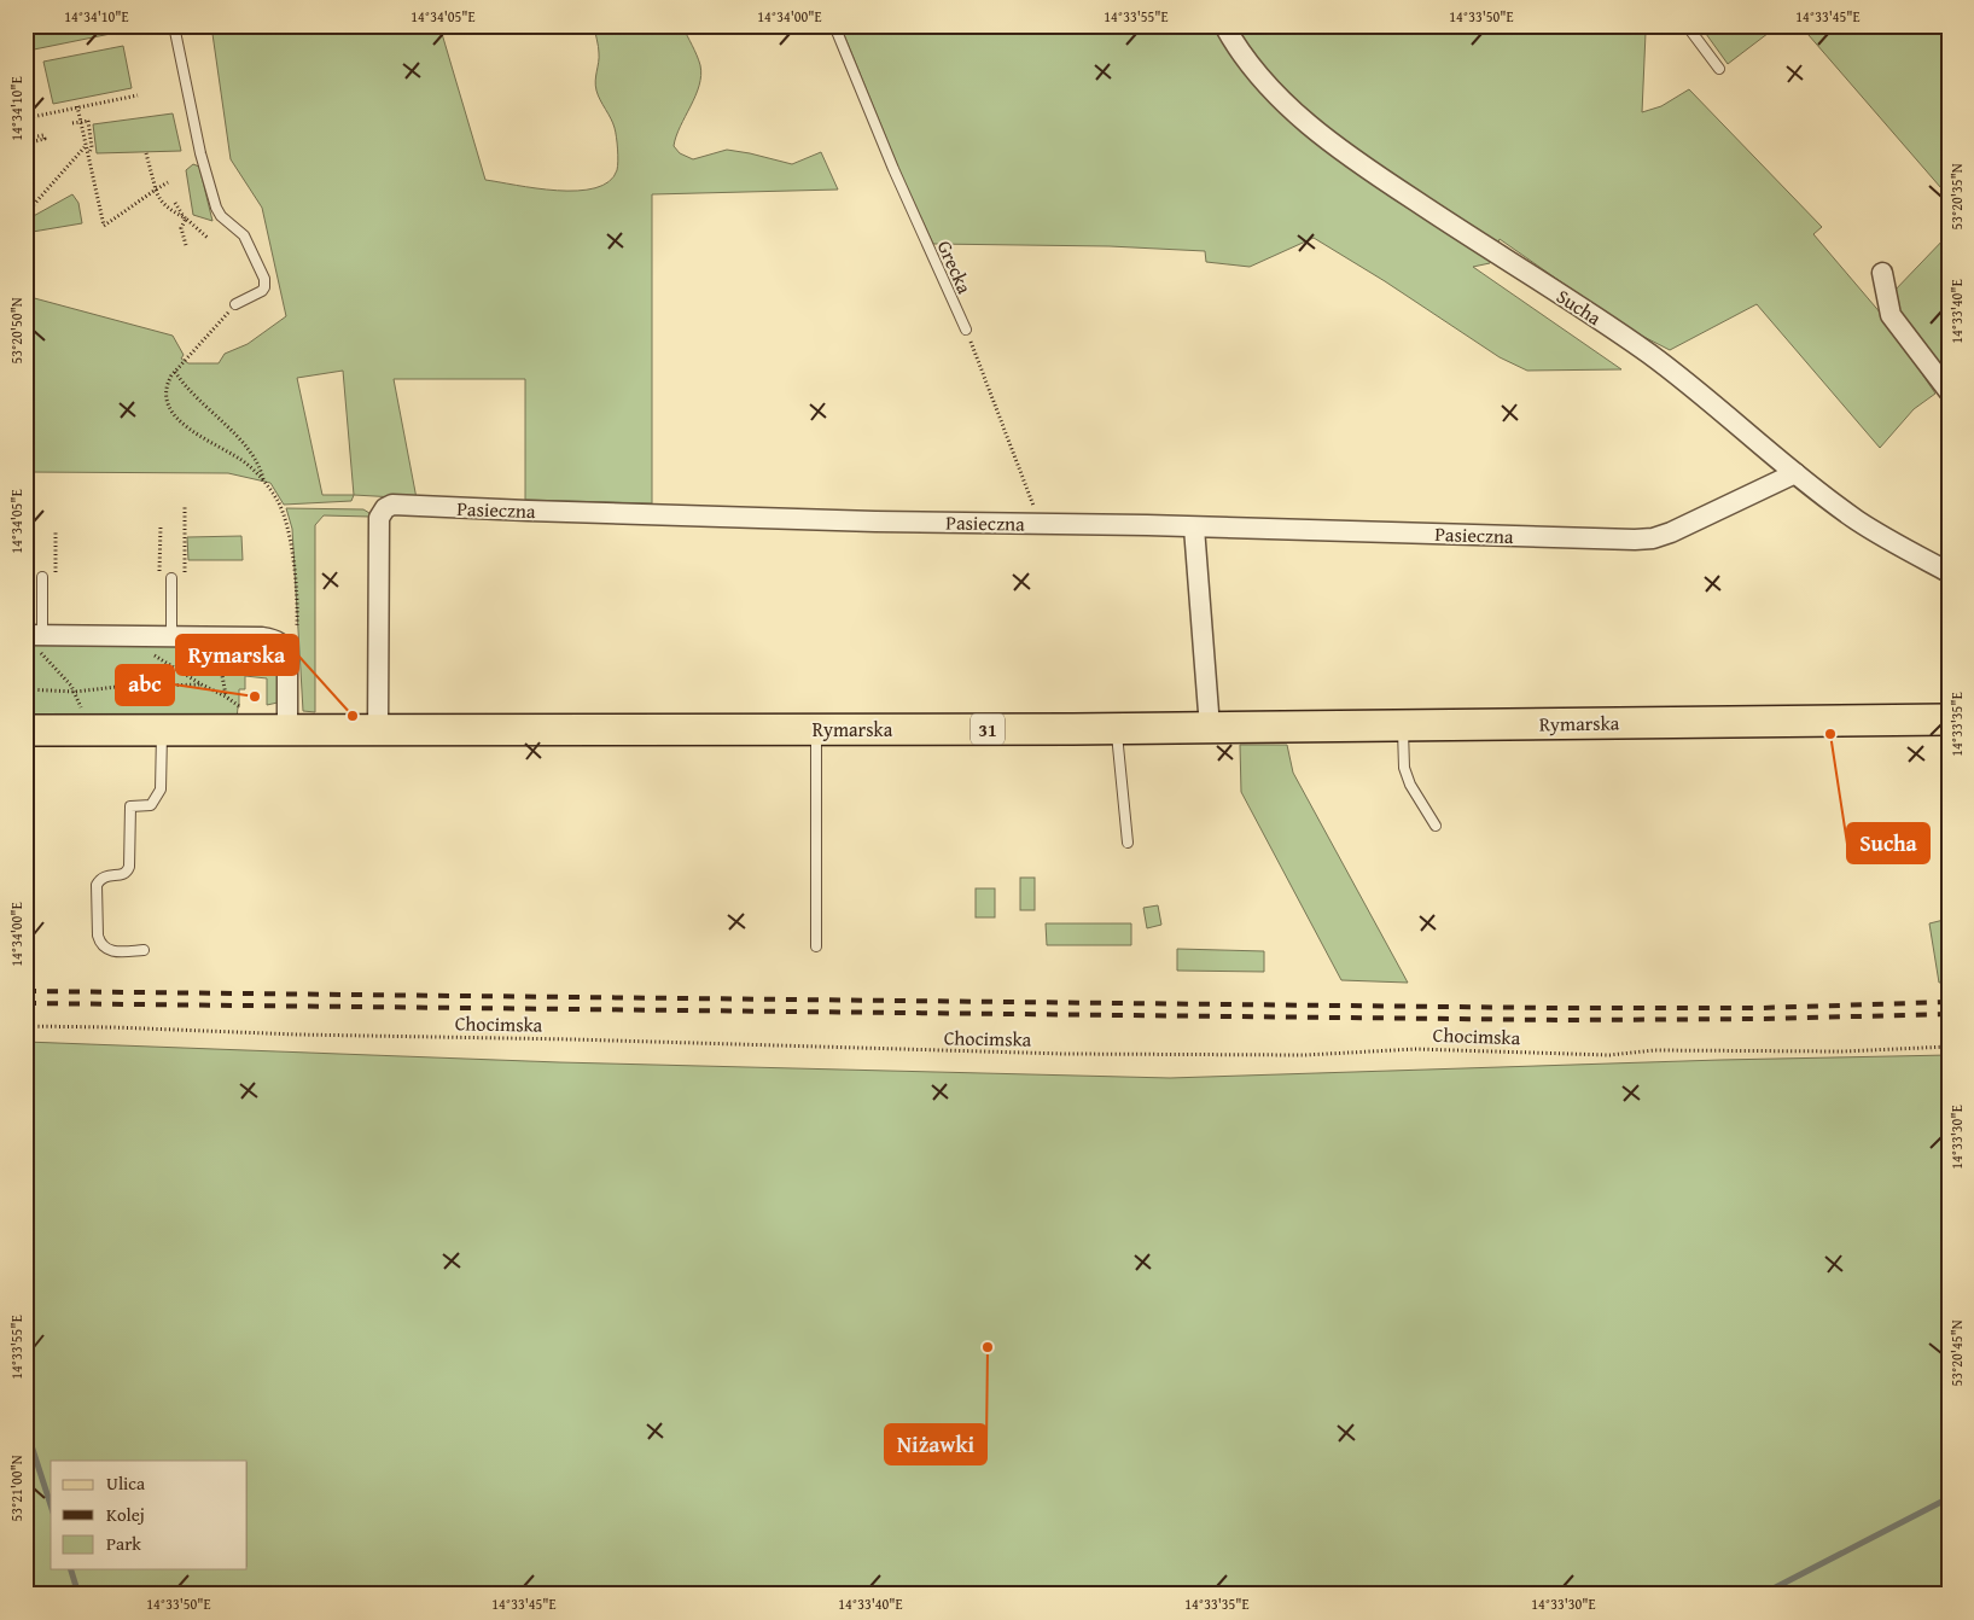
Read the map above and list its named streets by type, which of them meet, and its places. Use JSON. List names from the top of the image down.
{
  "streets": {
    "main road": ["Rymarska", "31"],
    "street": ["Sucha", "Pasieczna"],
    "lane": ["Grecka"],
    "path": ["Chocimska"]
  },
  "crossings": [
    ["Sucha", "Pasieczna"],
    ["Pasieczna", "Rymarska"]
  ],
  "places": [
    "abc",
    "Rymarska",
    "Sucha",
    "Niżawki"
  ],
  "legend": ["Ulica", "Kolej", "Park"],
  "coordinates": [
    "14°34'10\"E",
    "14°34'05\"E",
    "14°34'00\"E",
    "14°33'55\"E",
    "14°33'50\"E",
    "14°33'45\"E",
    "53°20'35\"N",
    "14°33'40\"E",
    "53°20'50\"N",
    "14°33'35\"E",
    "14°33'30\"E",
    "53°20'45\"N",
    "53°21'00\"N"
  ]
}
